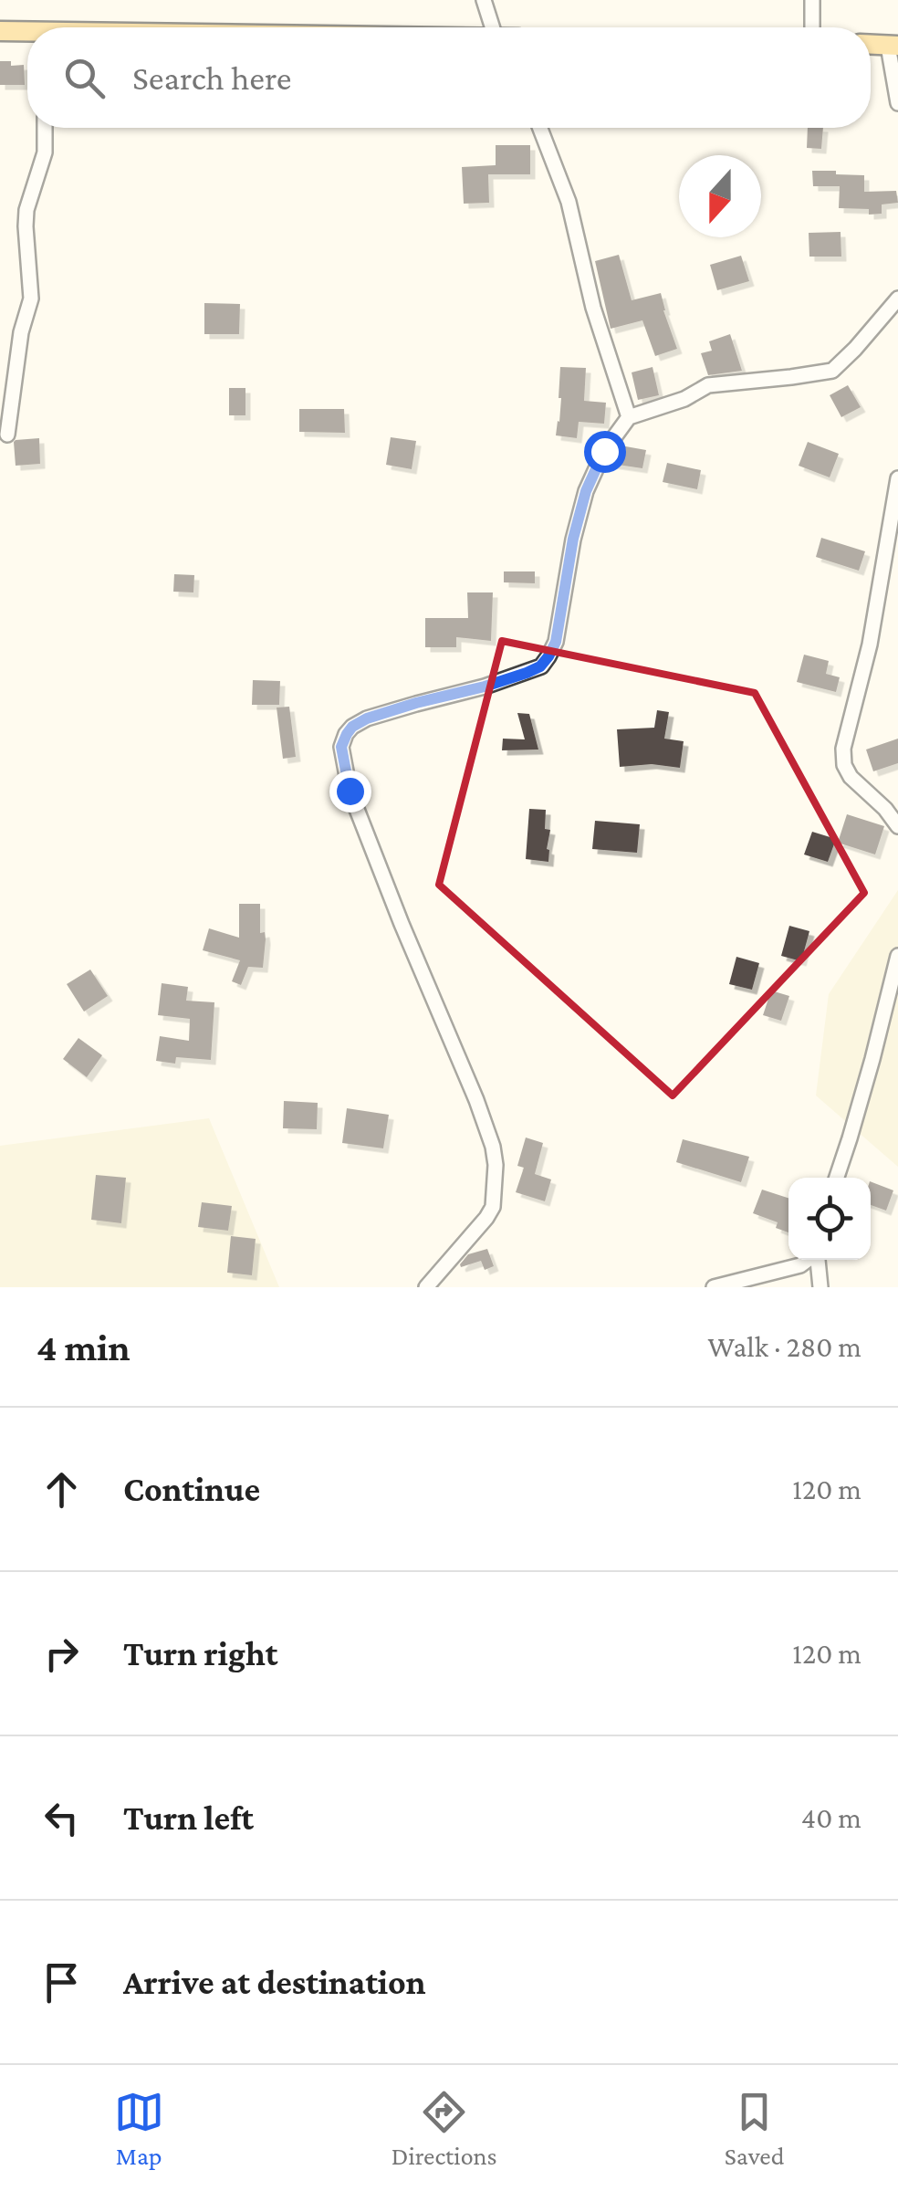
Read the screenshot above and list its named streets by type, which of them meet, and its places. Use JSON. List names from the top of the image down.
{
  "north": "bottom",
  "page": {
    "search": "Search here",
    "heading": ["4 min", "Walk · 280 m"],
    "list": [
      ["Continue", "120 m"],
      ["Turn right", "120 m"],
      ["Turn left", "40 m"],
      "Arrive at destination"
    ],
    "nav": ["Map", "Directions", "Saved"]
  }
}
